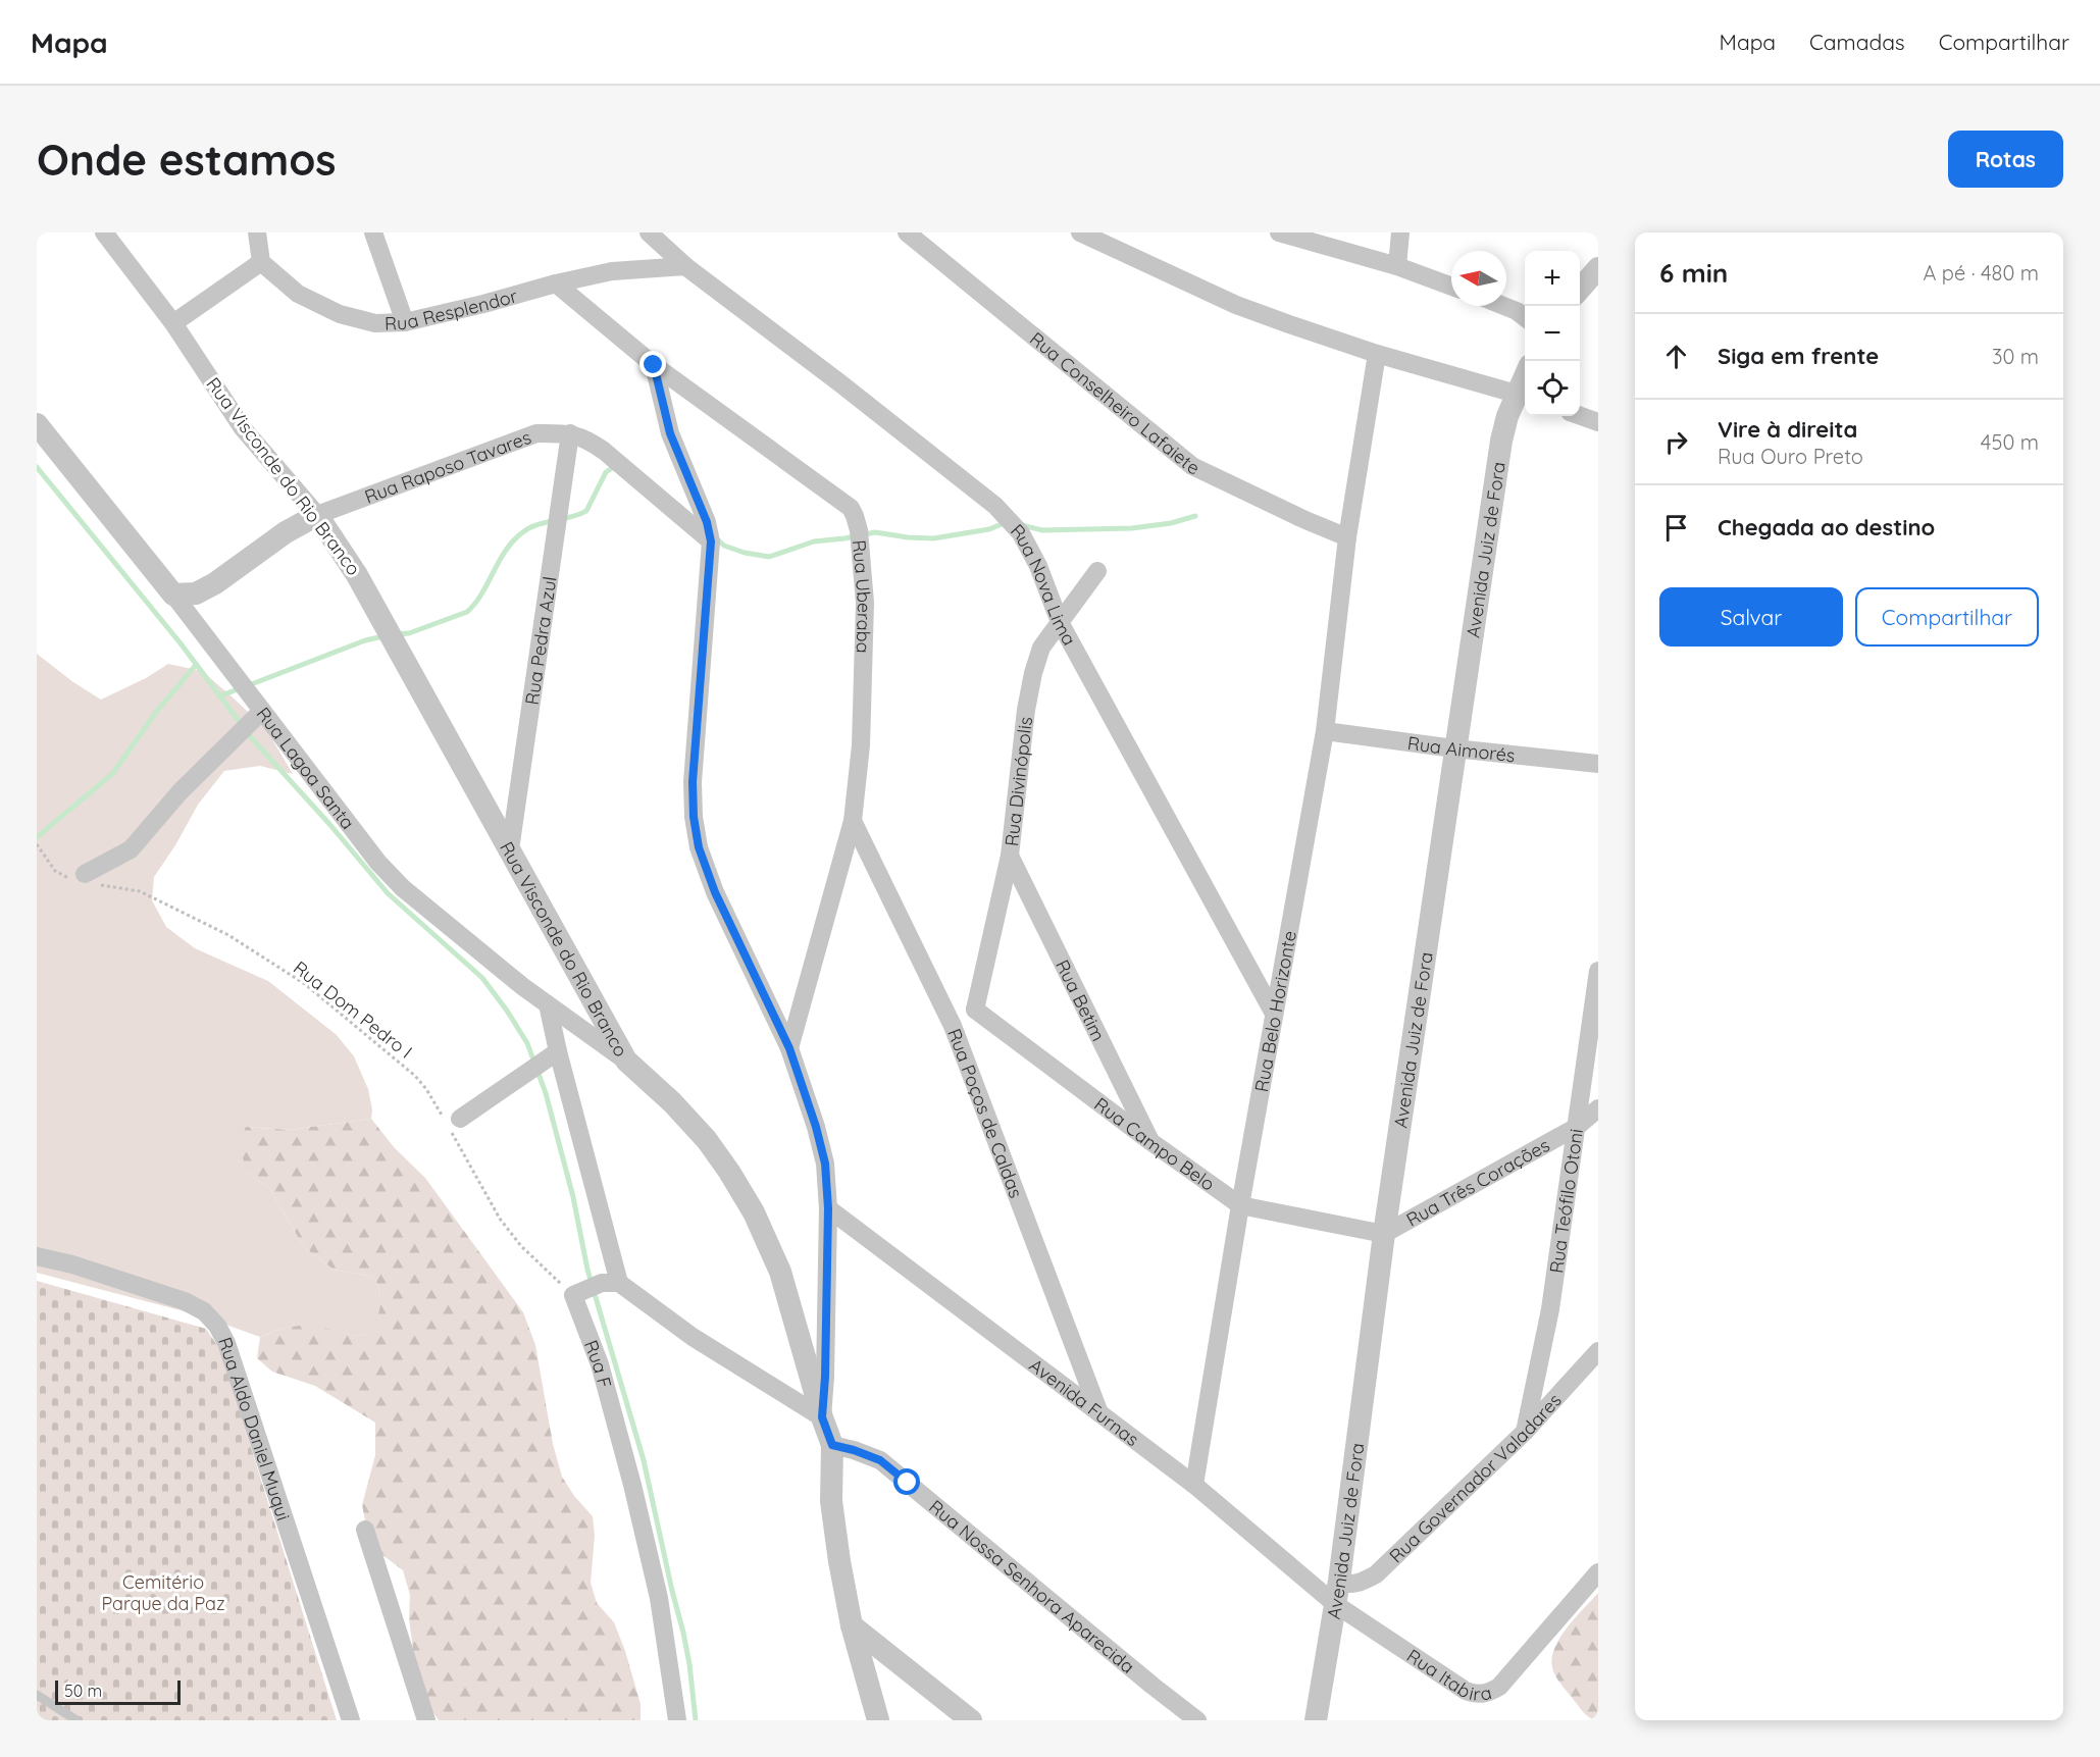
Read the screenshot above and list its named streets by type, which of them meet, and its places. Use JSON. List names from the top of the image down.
{
  "streets": {
    "street": [
      "Rua Resplendor",
      "Rua Conselheiro Lafaiete",
      "Rua Raposo Tavares",
      "Rua Visconde do Rio Branco",
      "Avenida Juiz de Fora",
      "Rua Nova Lima",
      "Rua Uberaba",
      "Rua Pedra Azul",
      "Rua Aimorés",
      "Rua Lagoa Santa",
      "Rua Divinópolis",
      "Rua Betim",
      "Rua Belo Horizonte",
      "Rua Poços de Caldas",
      "Rua Campo Belo",
      "Rua Três Corações",
      "Rua Teófilo Otoni",
      "Rua F",
      "Avenida Furnas",
      "Rua Aldo Daniel Muqui",
      "Rua Governador Valadares",
      "Rua Nossa Senhora Aparecida",
      "Rua Itabira"
    ],
    "path": ["Rua Dom Pedro I"]
  },
  "crossings": [
    ["Rua Resplendor", "Rua Nova Lima"],
    ["Rua Resplendor", "Rua Uberaba"],
    ["Rua Conselheiro Lafaiete", "Rua Belo Horizonte"],
    ["Rua Raposo Tavares", "Rua Visconde do Rio Branco"],
    ["Rua Raposo Tavares", "Rua Pedra Azul"],
    ["Rua Raposo Tavares", "Rua Lagoa Santa"],
    ["Rua Visconde do Rio Branco", "Rua Pedra Azul"],
    ["Rua Visconde do Rio Branco", "Rua Lagoa Santa"],
    ["Rua Visconde do Rio Branco", "Rua Nossa Senhora Aparecida"],
    ["Avenida Juiz de Fora", "Rua Aimorés"],
    ["Avenida Juiz de Fora", "Rua Campo Belo"],
    ["Avenida Juiz de Fora", "Rua Três Corações"],
    ["Avenida Juiz de Fora", "Avenida Furnas"],
    ["Avenida Juiz de Fora", "Rua Governador Valadares"],
    ["Avenida Juiz de Fora", "Rua Itabira"],
    ["Rua Nova Lima", "Rua Divinópolis"],
    ["Rua Nova Lima", "Rua Belo Horizonte"],
    ["Rua Uberaba", "Rua Poços de Caldas"],
    ["Rua Aimorés", "Rua Belo Horizonte"],
    ["Rua Divinópolis", "Rua Betim"],
    ["Rua Divinópolis", "Rua Campo Belo"],
    ["Rua Betim", "Rua Campo Belo"],
    ["Rua Dom Pedro I", "Rua F"],
    ["Rua Belo Horizonte", "Rua Campo Belo"],
    ["Rua Belo Horizonte", "Avenida Furnas"],
    ["Rua Poços de Caldas", "Avenida Furnas"],
    ["Rua Campo Belo", "Rua Três Corações"],
    ["Rua Três Corações", "Rua Teófilo Otoni"],
    ["Rua Teófilo Otoni", "Rua Governador Valadares"],
    ["Avenida Furnas", "Rua Itabira"]
  ],
  "parks": ["Cemitério Parque da Paz"],
  "scale_bar": "50 m",
  "north": "left",
  "page": {
    "header": "Mapa",
    "nav": ["Mapa", "Camadas", "Compartilhar"],
    "buttons": [
      "Rotas",
      ["Salvar", "Compartilhar"]
    ],
    "title": "Onde estamos",
    "heading": ["6 min", "A pé · 480 m"],
    "map_buttons": ["+", "−"],
    "list": [
      ["Siga em frente", "30 m"],
      ["Vire à direita", "Rua Ouro Preto", "450 m"],
      "Chegada ao destino"
    ],
    "scale": "50 m"
  }
}
